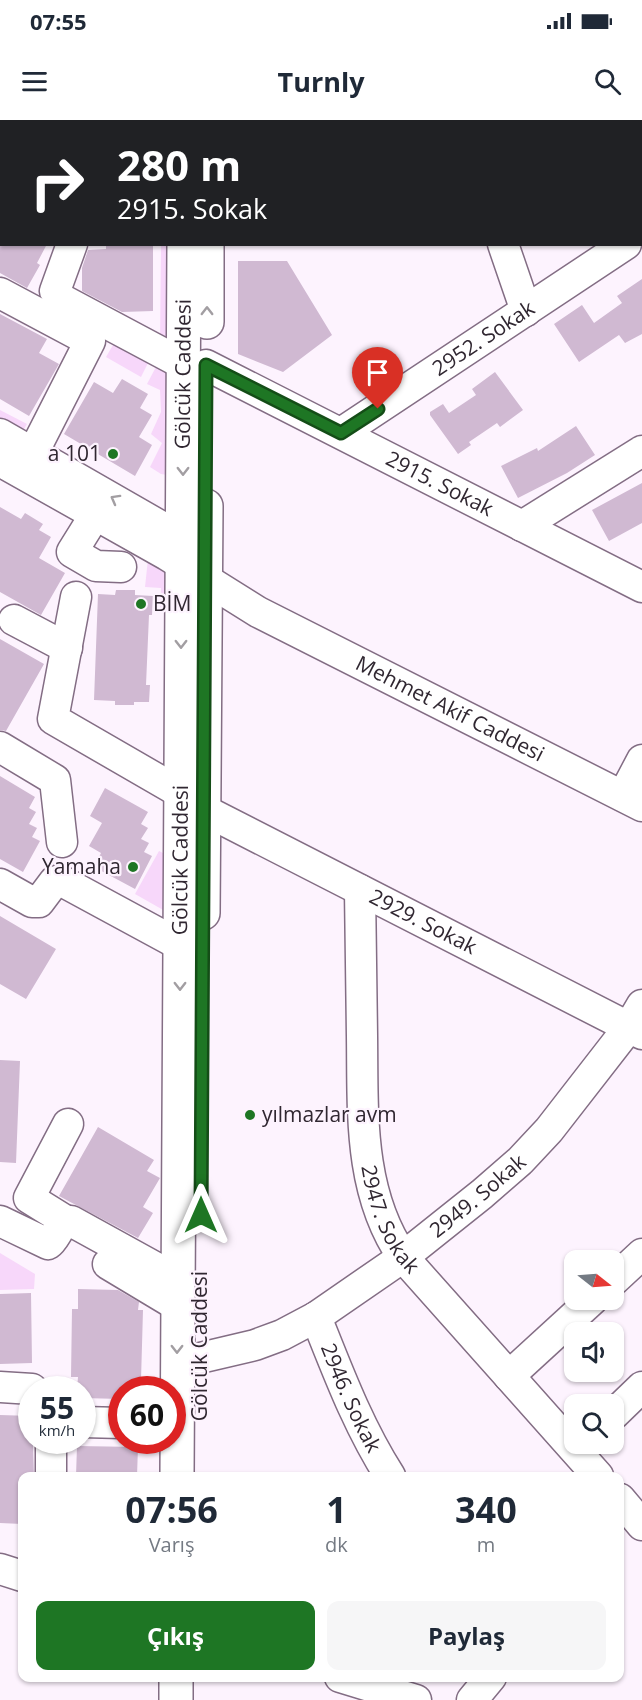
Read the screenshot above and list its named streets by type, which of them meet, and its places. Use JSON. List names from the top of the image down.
{
  "streets": {
    "main road": ["Gölcük Caddesi"],
    "street": [
      "2952. Sokak",
      "2915. Sokak",
      "Mehmet Akif Caddesi",
      "2929. Sokak",
      "2949. Sokak",
      "2947. Sokak",
      "2946. Sokak"
    ]
  },
  "crossings": [
    ["2952. Sokak", "2915. Sokak"],
    ["Gölcük Caddesi", "2915. Sokak"],
    ["Gölcük Caddesi", "Mehmet Akif Caddesi"],
    ["Gölcük Caddesi", "2929. Sokak"],
    ["Gölcük Caddesi", "2949. Sokak"],
    ["2929. Sokak", "2949. Sokak"],
    ["2929. Sokak", "2947. Sokak"],
    ["2949. Sokak", "2947. Sokak"],
    ["2949. Sokak", "2946. Sokak"]
  ],
  "places": [
    "a 101",
    "BİM",
    "Yamaha",
    "yılmazlar avm"
  ],
  "north": "right",
  "page": {
    "status": "07:55",
    "header": "Turnly",
    "turn": ["280 m", "2915. Sokak"],
    "speed": "55 km/h",
    "limit": "60",
    "eta": [
      "07:56",
      "Varış",
      "1",
      "dk",
      "340",
      "m"
    ],
    "buttons": ["Çıkış", "Paylaş"]
  }
}
